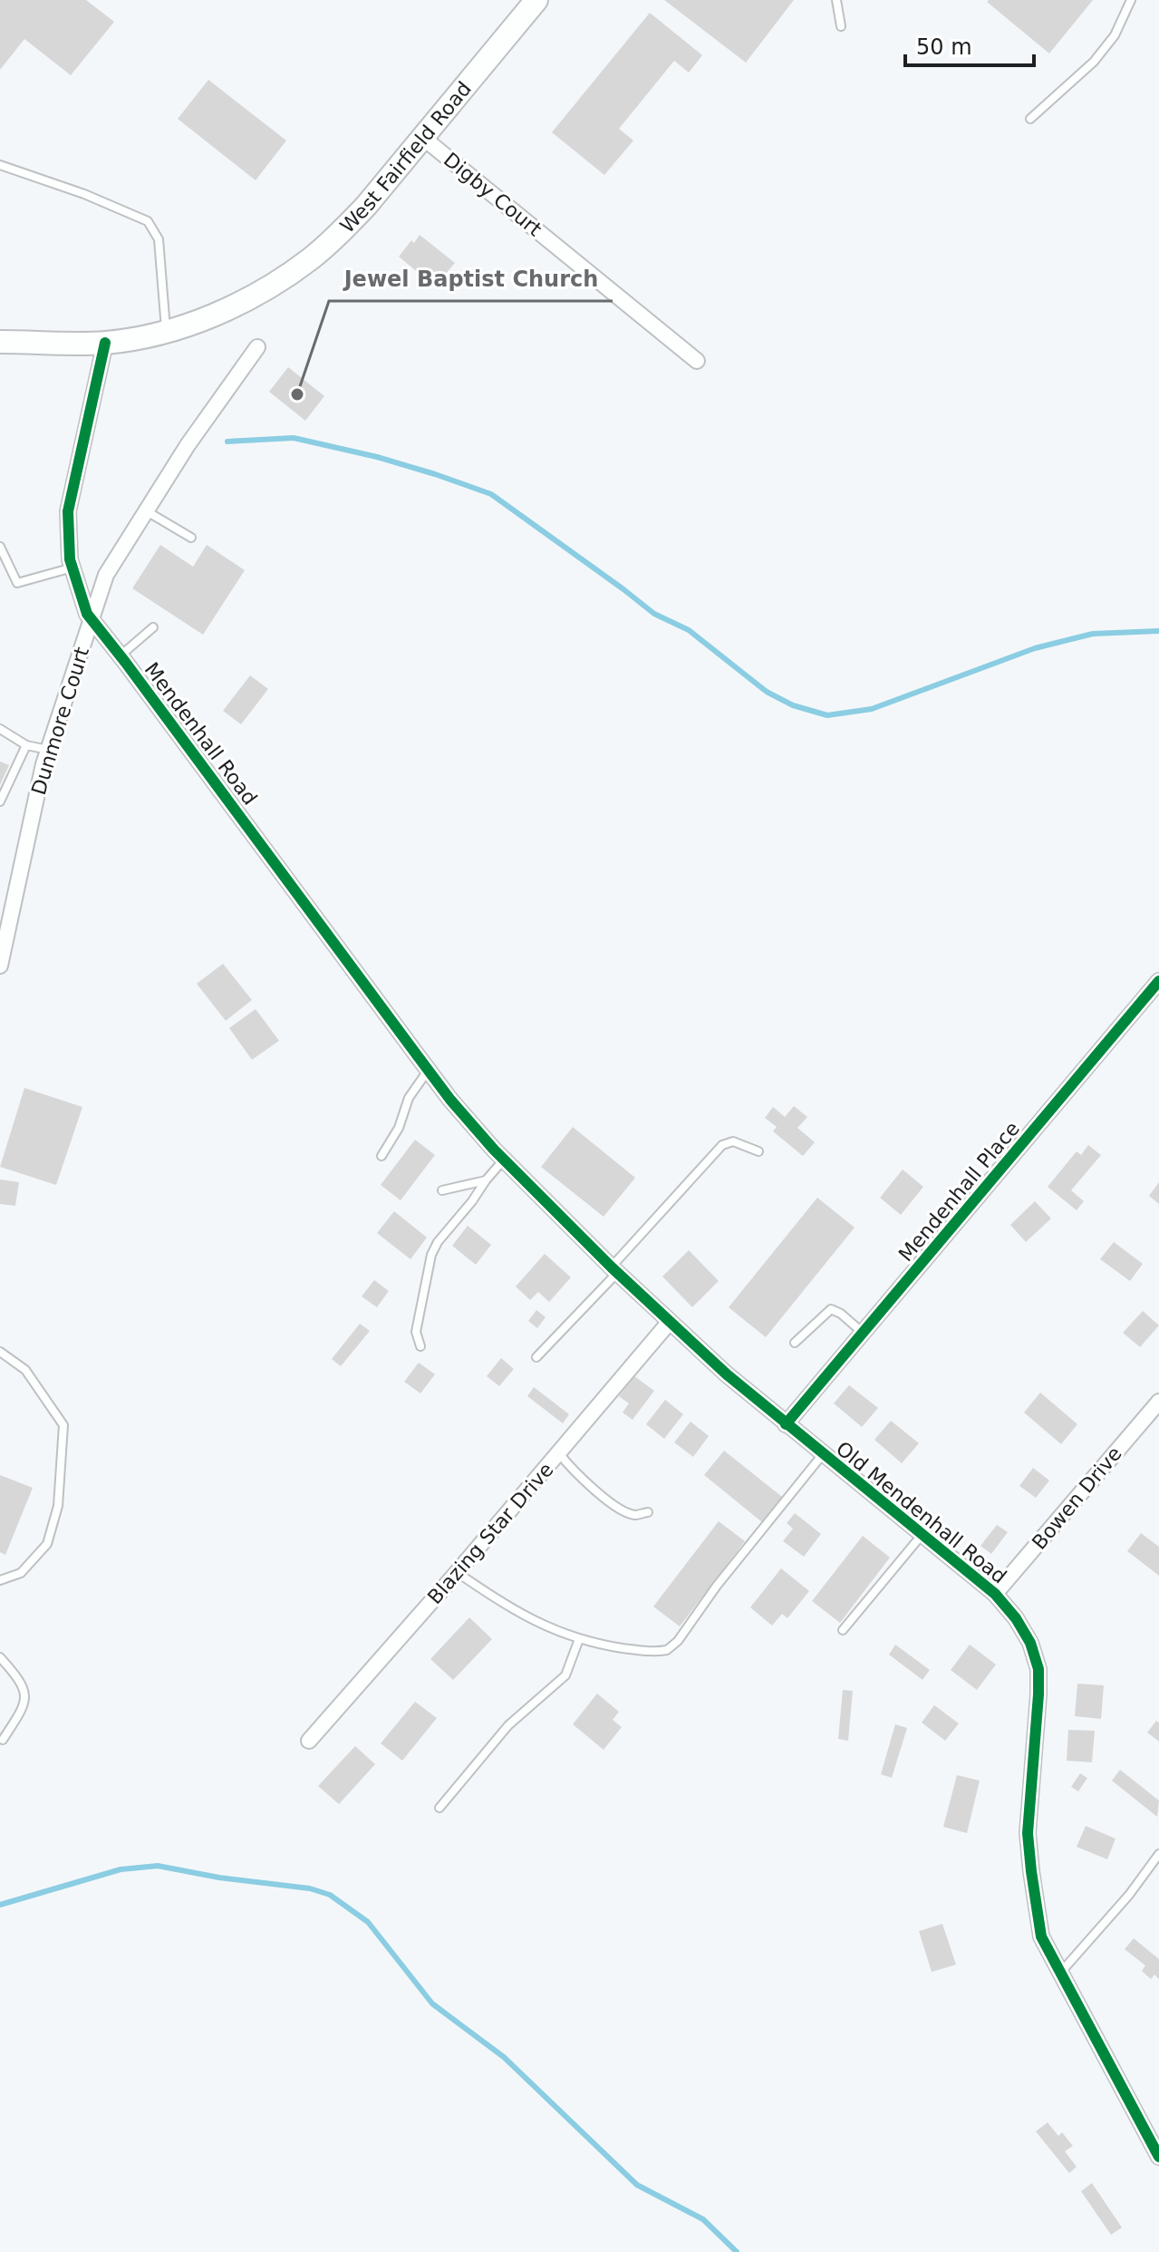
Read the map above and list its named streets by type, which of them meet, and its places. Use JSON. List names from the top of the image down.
{
  "streets": {
    "main road": ["West Fairfield Road"],
    "street": [
      "Digby Court",
      "Dunmore Court",
      "Mendenhall Road",
      "Mendenhall Place",
      "Bowen Drive",
      "Old Mendenhall Road",
      "Blazing Star Drive"
    ]
  },
  "crossings": [
    ["West Fairfield Road", "Digby Court"],
    ["West Fairfield Road", "Mendenhall Road"],
    ["Dunmore Court", "Mendenhall Road"],
    ["Mendenhall Road", "Old Mendenhall Road"],
    ["Mendenhall Place", "Old Mendenhall Road"],
    ["Bowen Drive", "Old Mendenhall Road"],
    ["Old Mendenhall Road", "Blazing Star Drive"]
  ],
  "places": ["Jewel Baptist Church"],
  "scale_bar": "50 m"
}
